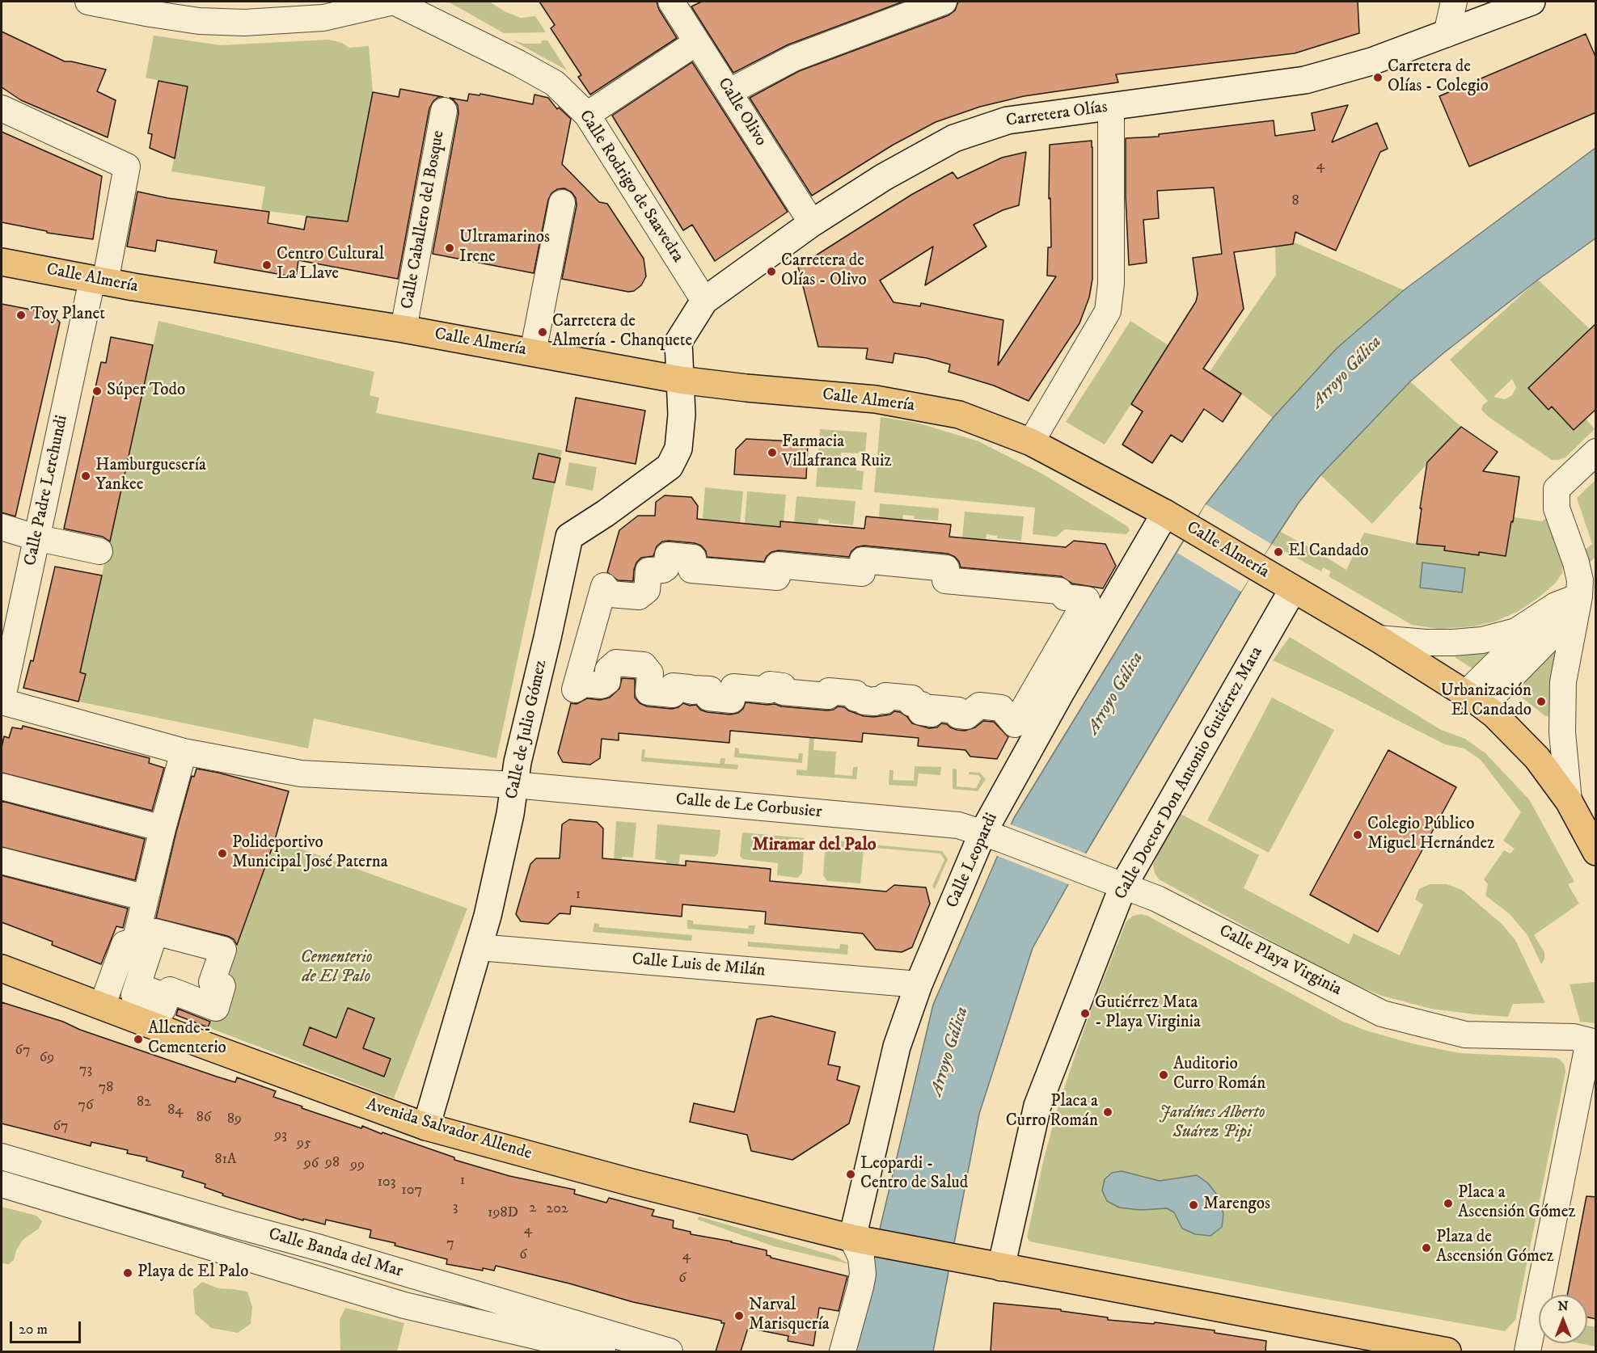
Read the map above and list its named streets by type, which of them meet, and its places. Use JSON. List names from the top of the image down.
{
  "streets": {
    "main road": ["Calle Almería", "Avenida Salvador Allende"],
    "street": [
      "Calle Olivo",
      "Carretera Olías",
      "Calle Rodrigo de Saavedra",
      "Calle Caballero del Bosque",
      "Calle Padre Lerchundi",
      "Calle de Julio Gómez",
      "Calle Doctor Don Antonio Gutiérrez Mata",
      "Calle de Le Corbusier",
      "Calle Leopardi",
      "Calle Playa Virginia",
      "Calle Luis de Milán",
      "Calle Banda del Mar"
    ]
  },
  "crossings": [
    ["Calle Olivo", "Carretera Olías"],
    ["Carretera Olías", "Calle Rodrigo de Saavedra"],
    ["Carretera Olías", "Calle Almería"],
    ["Carretera Olías", "Calle de Julio Gómez"],
    ["Calle Caballero del Bosque", "Calle Almería"],
    ["Calle Almería", "Calle Padre Lerchundi"],
    ["Calle Almería", "Calle de Julio Gómez"],
    ["Calle Almería", "Calle Doctor Don Antonio Gutiérrez Mata"],
    ["Calle Almería", "Calle Leopardi"],
    ["Calle Padre Lerchundi", "Calle de Le Corbusier"],
    ["Calle de Julio Gómez", "Calle de Le Corbusier"],
    ["Calle de Julio Gómez", "Calle Luis de Milán"],
    ["Calle de Julio Gómez", "Avenida Salvador Allende"],
    ["Calle Doctor Don Antonio Gutiérrez Mata", "Calle Playa Virginia"],
    ["Calle Doctor Don Antonio Gutiérrez Mata", "Avenida Salvador Allende"],
    ["Calle de Le Corbusier", "Calle Leopardi"],
    ["Calle de Le Corbusier", "Calle Playa Virginia"],
    ["Calle Leopardi", "Calle Playa Virginia"],
    ["Calle Leopardi", "Calle Luis de Milán"],
    ["Calle Leopardi", "Avenida Salvador Allende"]
  ],
  "districts": ["Miramar del Palo"],
  "water": ["Arroyo Gálica"],
  "parks": ["Cementerio de El Palo", "Jardínes Alberto Suárez Pipi"],
  "places": [
    "Carretera de Olías - Colegio",
    "Ultramarinos Irene",
    "Centro Cultural La Llave",
    "Carretera de Olías - Olivo",
    "Toy Planet",
    "Carretera de Almería - Chanquete",
    "Súper Todo",
    "Farmacia Villafranca Ruiz",
    "Hamburguesería Yankee",
    "El Candado",
    "Urbanización El Candado",
    "Colegio Público Miguel Hernández",
    "Polideportivo Municipal José Paterna",
    "Gutiérrez Mata - Playa Virginia",
    "Allende - Cementerio",
    "Auditorio Curro Román",
    "Placa a Curro Román",
    "Leopardi - Centro de Salud",
    "Placa a Ascensión Gómez",
    "Marengos",
    "Plaza de Ascensión Gómez",
    "Playa de El Palo",
    "Narval Marisquería"
  ],
  "house_numbers": [
    "4",
    "8",
    "1",
    "67",
    "69",
    "73",
    "78",
    "82",
    "76",
    "84",
    "86",
    "89",
    "67",
    "93",
    "95",
    "81A",
    "98",
    "96",
    "99",
    "1",
    "103",
    "107",
    "3",
    "2",
    "202",
    "198D",
    "4",
    "7",
    "6",
    "4",
    "6"
  ],
  "scale_bar": "20 m",
  "north": "top"
}
